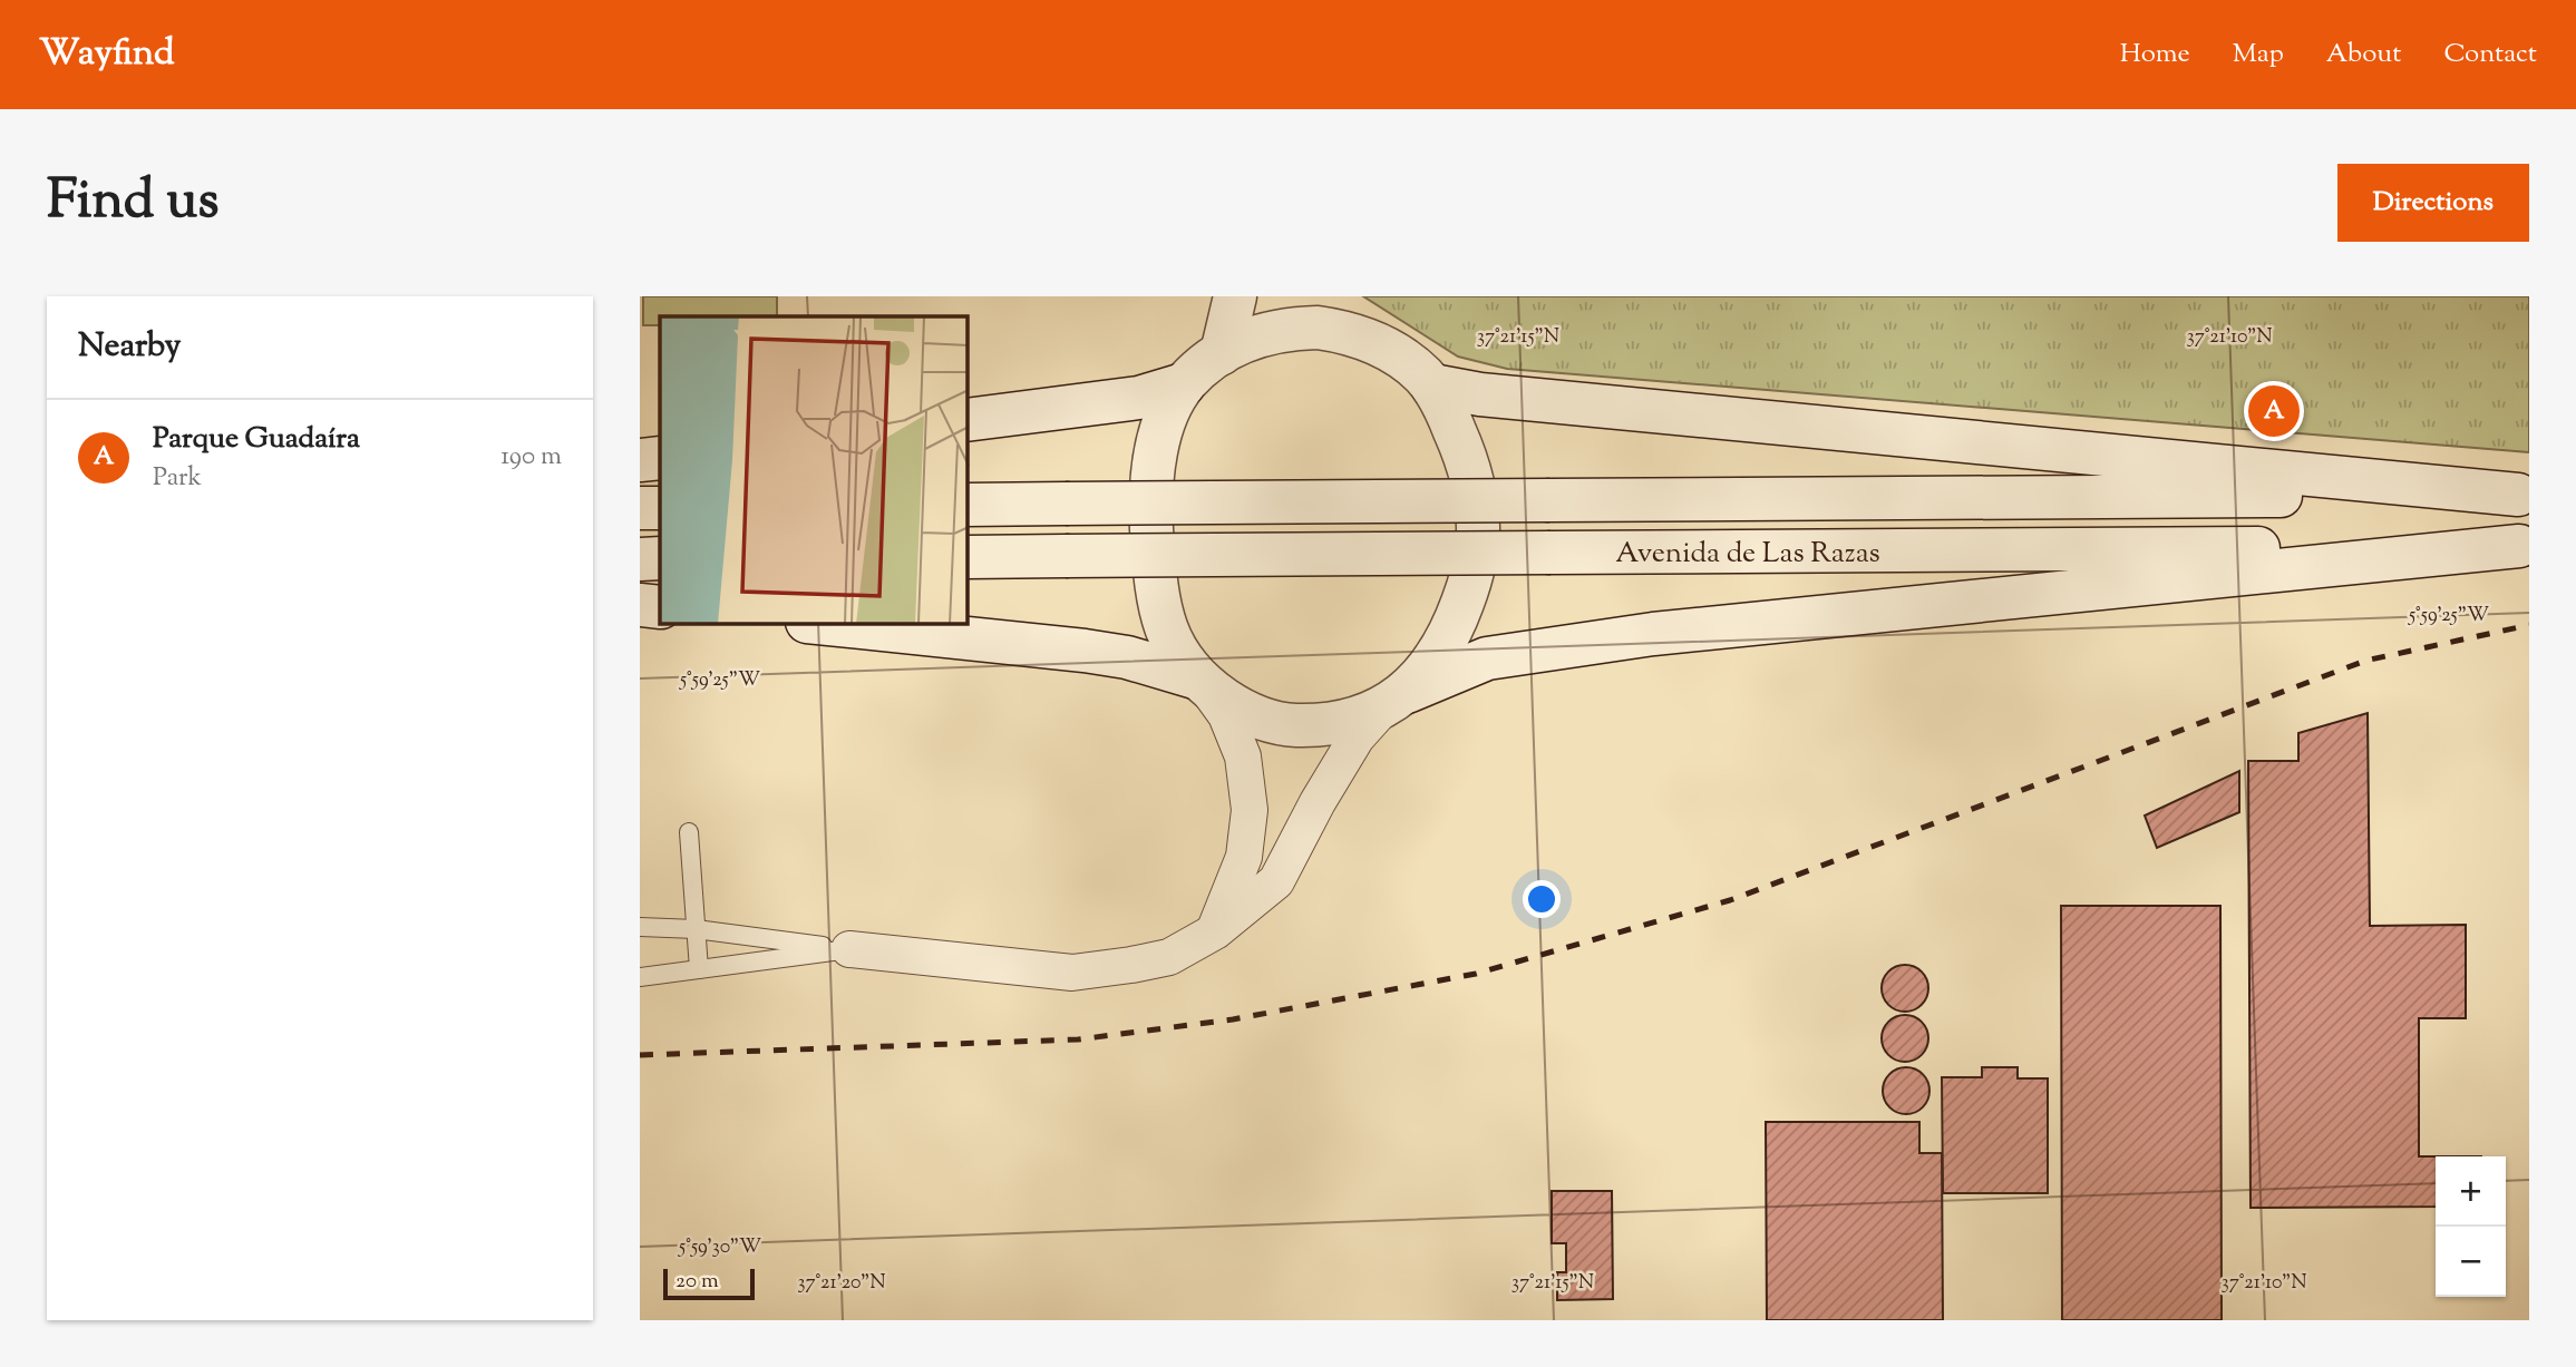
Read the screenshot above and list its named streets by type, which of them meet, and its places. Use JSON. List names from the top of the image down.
{
  "streets": {
    "main road": ["Avenida de Las Razas"]
  },
  "scale_bar": "20 m",
  "page": {
    "header": "Wayfind",
    "nav": [
      "Home",
      "Map",
      "About",
      "Contact"
    ],
    "title": "Find us",
    "buttons": "Directions",
    "heading": "Nearby",
    "pins": "A",
    "list": [
      {
        "mark": "A",
        "name": "Parque Guadaíra",
        "note": "Park",
        "value": "190 m"
      }
    ],
    "map_buttons": ["+", "−"],
    "scale": "20 m"
  },
  "coordinates": [
    "37°21'15\"N",
    "37°21'10\"N",
    "5°59'25\"W",
    "5°59'30\"W",
    "37°21'20\"N"
  ]
}
